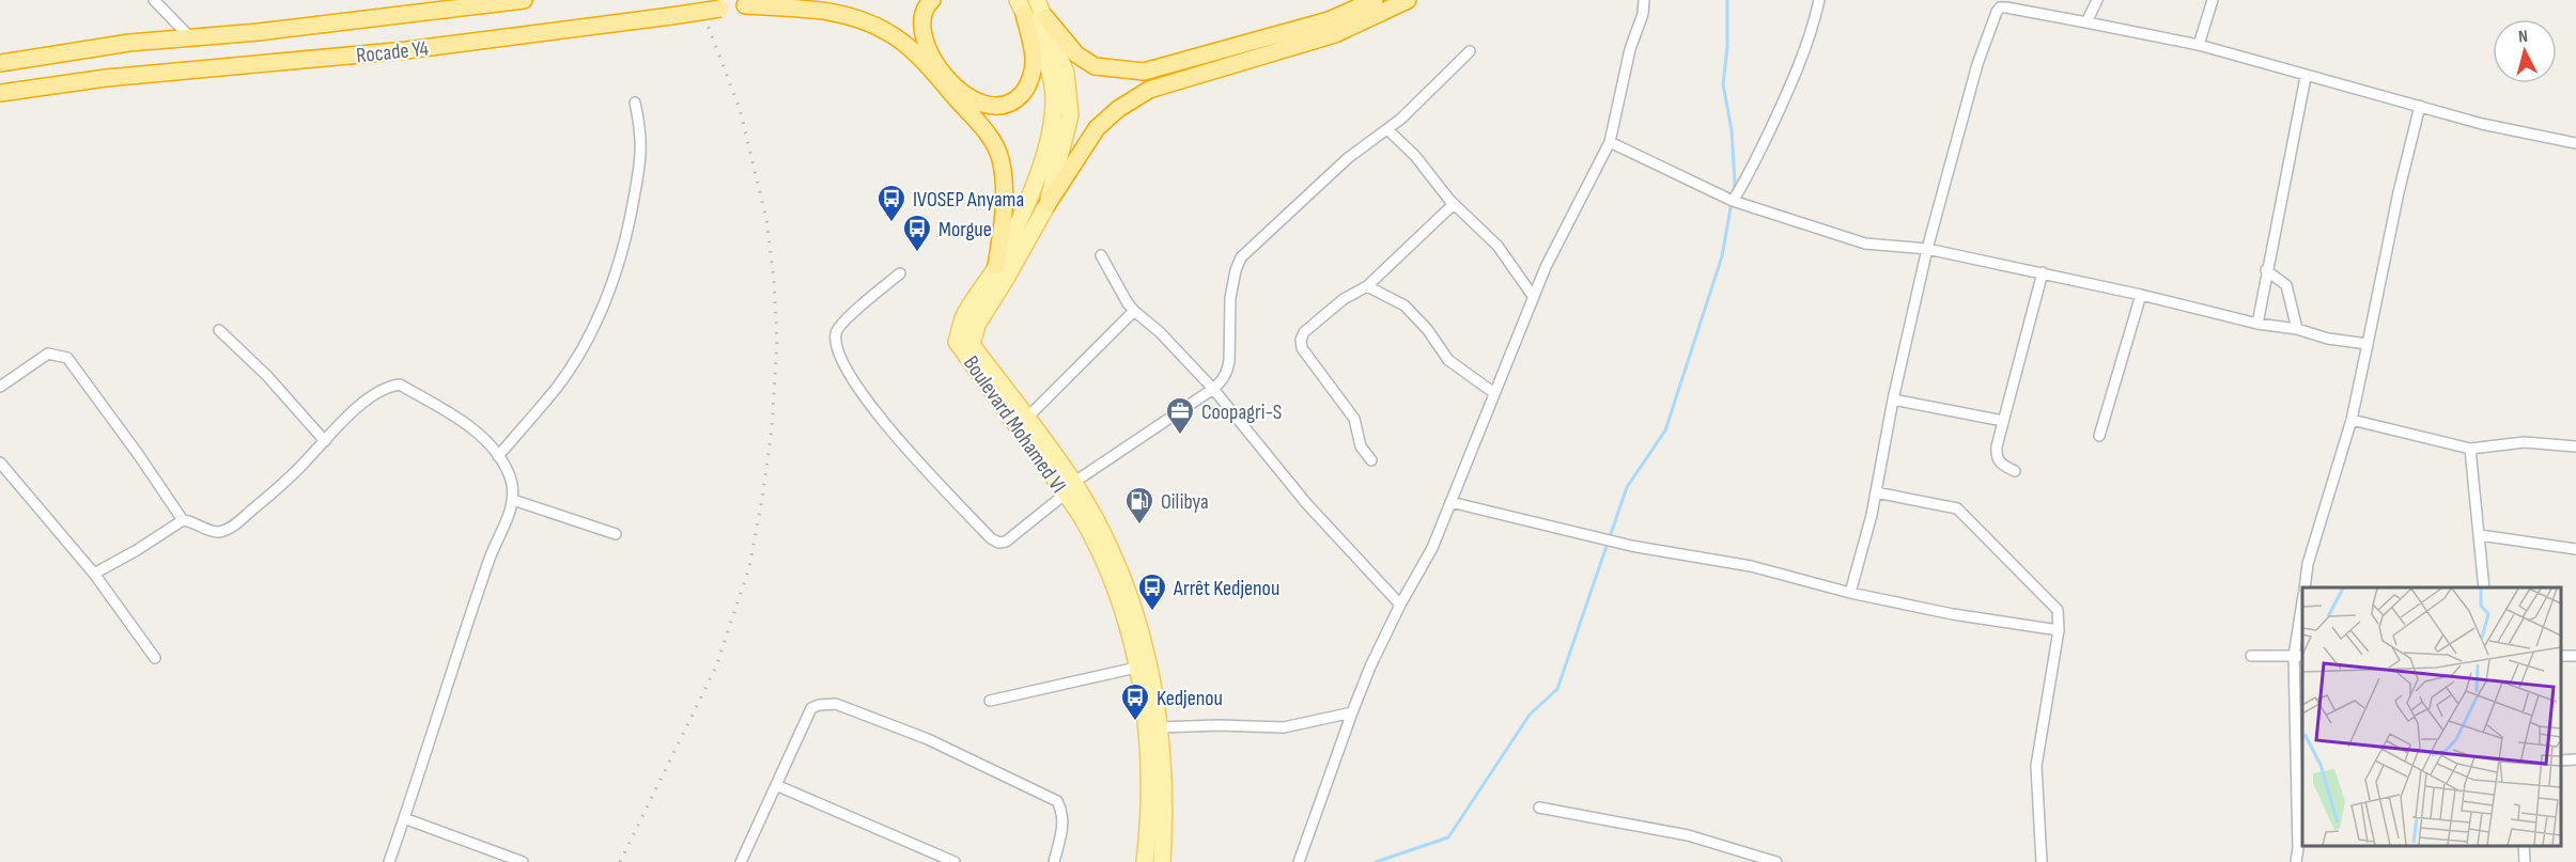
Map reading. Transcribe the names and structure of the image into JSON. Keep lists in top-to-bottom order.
{
  "streets": {
    "highway": ["Rocade Y4"],
    "main road": ["Boulevard Mohamed VI"]
  },
  "places": {
    "bus stop": [
      "IVOSEP Anyama",
      "Morgue",
      "Arrêt Kedjenou",
      "Kedjenou"
    ],
    "office": ["Coopagri-S"],
    "fuel station": ["Oilibya"]
  },
  "north": "top"
}
